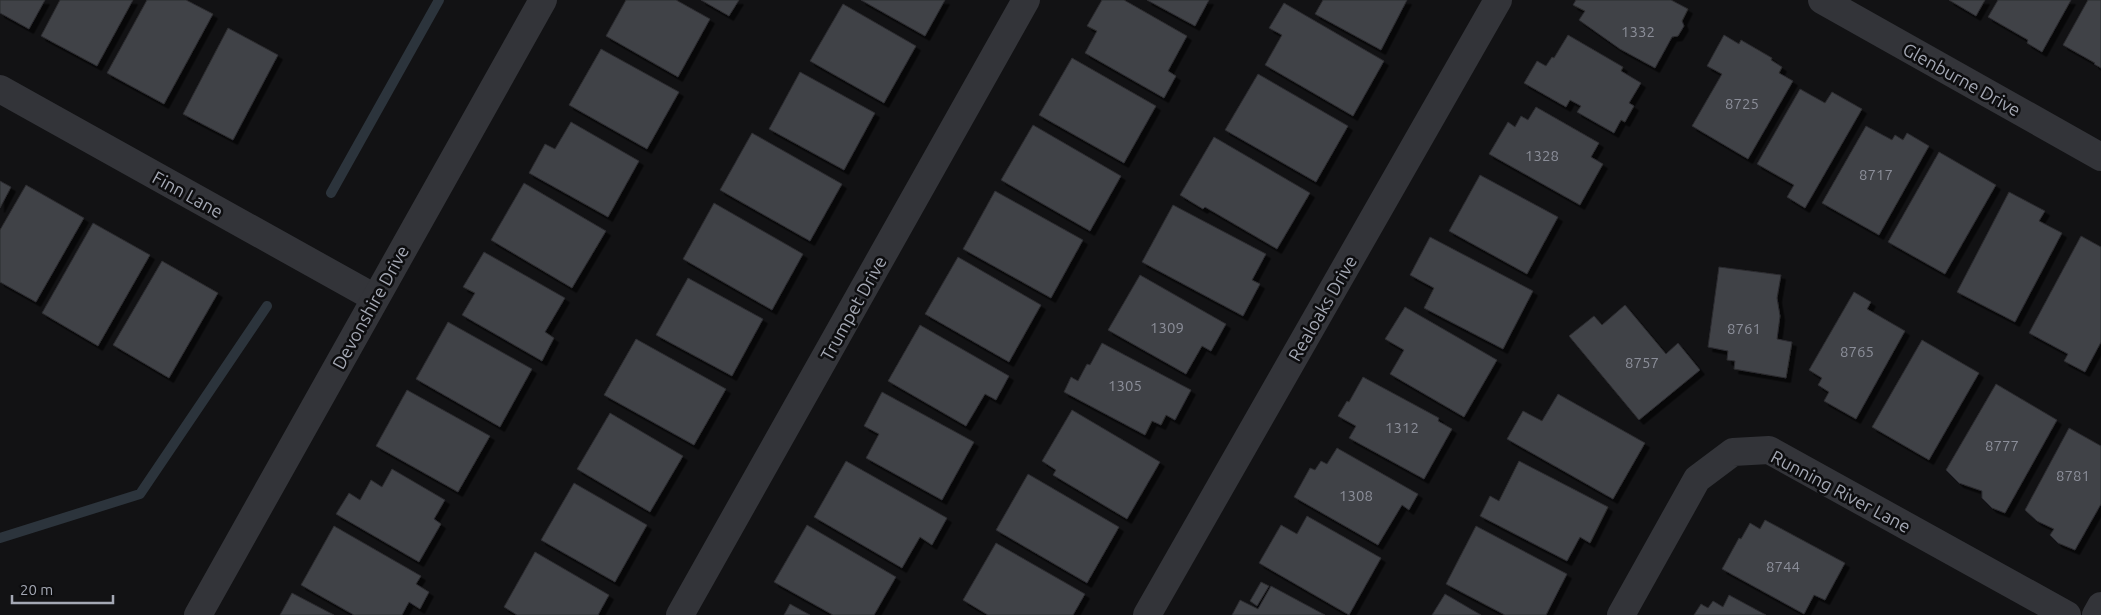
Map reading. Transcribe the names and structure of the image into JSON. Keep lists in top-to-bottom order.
{
  "streets": {
    "street": [
      "Glenburne Drive",
      "Finn Lane",
      "Devonshire Drive",
      "Trumpet Drive",
      "Realoaks Drive",
      "Running River Lane"
    ]
  },
  "crossings": [
    ["Finn Lane", "Devonshire Drive"]
  ],
  "house_numbers": [
    "1332",
    "8725",
    "1328",
    "8717",
    "1309",
    "8761",
    "8765",
    "8757",
    "1305",
    "1312",
    "8777",
    "8781",
    "1308",
    "8744"
  ],
  "scale_bar": "20 m"
}
